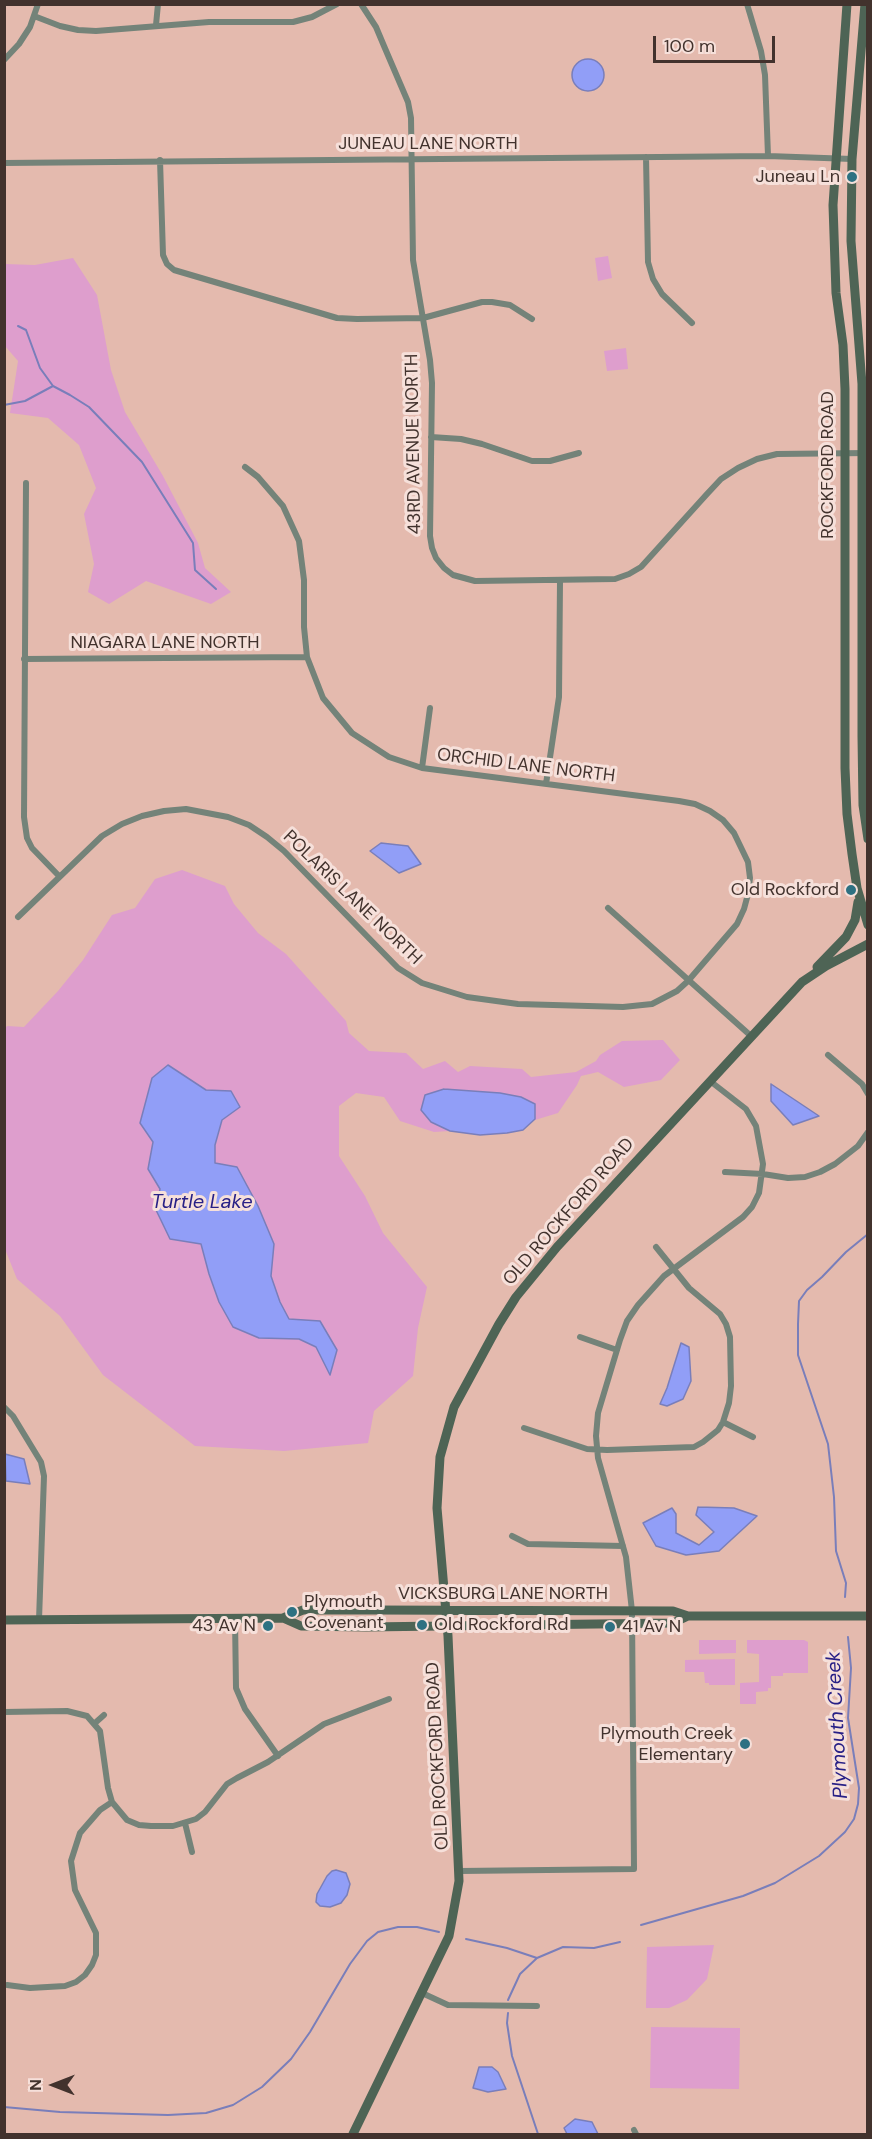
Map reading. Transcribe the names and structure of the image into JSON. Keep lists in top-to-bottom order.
{
  "streets": {
    "main road": ["ROCKFORD ROAD", "OLD ROCKFORD ROAD", "VICKSBURG LANE NORTH"],
    "street": [
      "JUNEAU LANE NORTH",
      "43RD AVENUE NORTH",
      "NIAGARA LANE NORTH",
      "ORCHID LANE NORTH",
      "POLARIS LANE NORTH"
    ]
  },
  "crossings": [
    ["JUNEAU LANE NORTH", "43RD AVENUE NORTH"],
    ["JUNEAU LANE NORTH", "ROCKFORD ROAD"],
    ["NIAGARA LANE NORTH", "ORCHID LANE NORTH"],
    ["ORCHID LANE NORTH", "POLARIS LANE NORTH"],
    ["OLD ROCKFORD ROAD", "VICKSBURG LANE NORTH"]
  ],
  "water": ["Turtle Lake", "Plymouth Creek"],
  "places": [
    "Juneau Ln",
    "Old Rockford",
    "Plymouth Covenant",
    "Old Rockford Rd",
    "43 Av N",
    "41 Av N",
    "Plymouth Creek Elementary"
  ],
  "scale_bar": "100 m",
  "north": "left"
}
